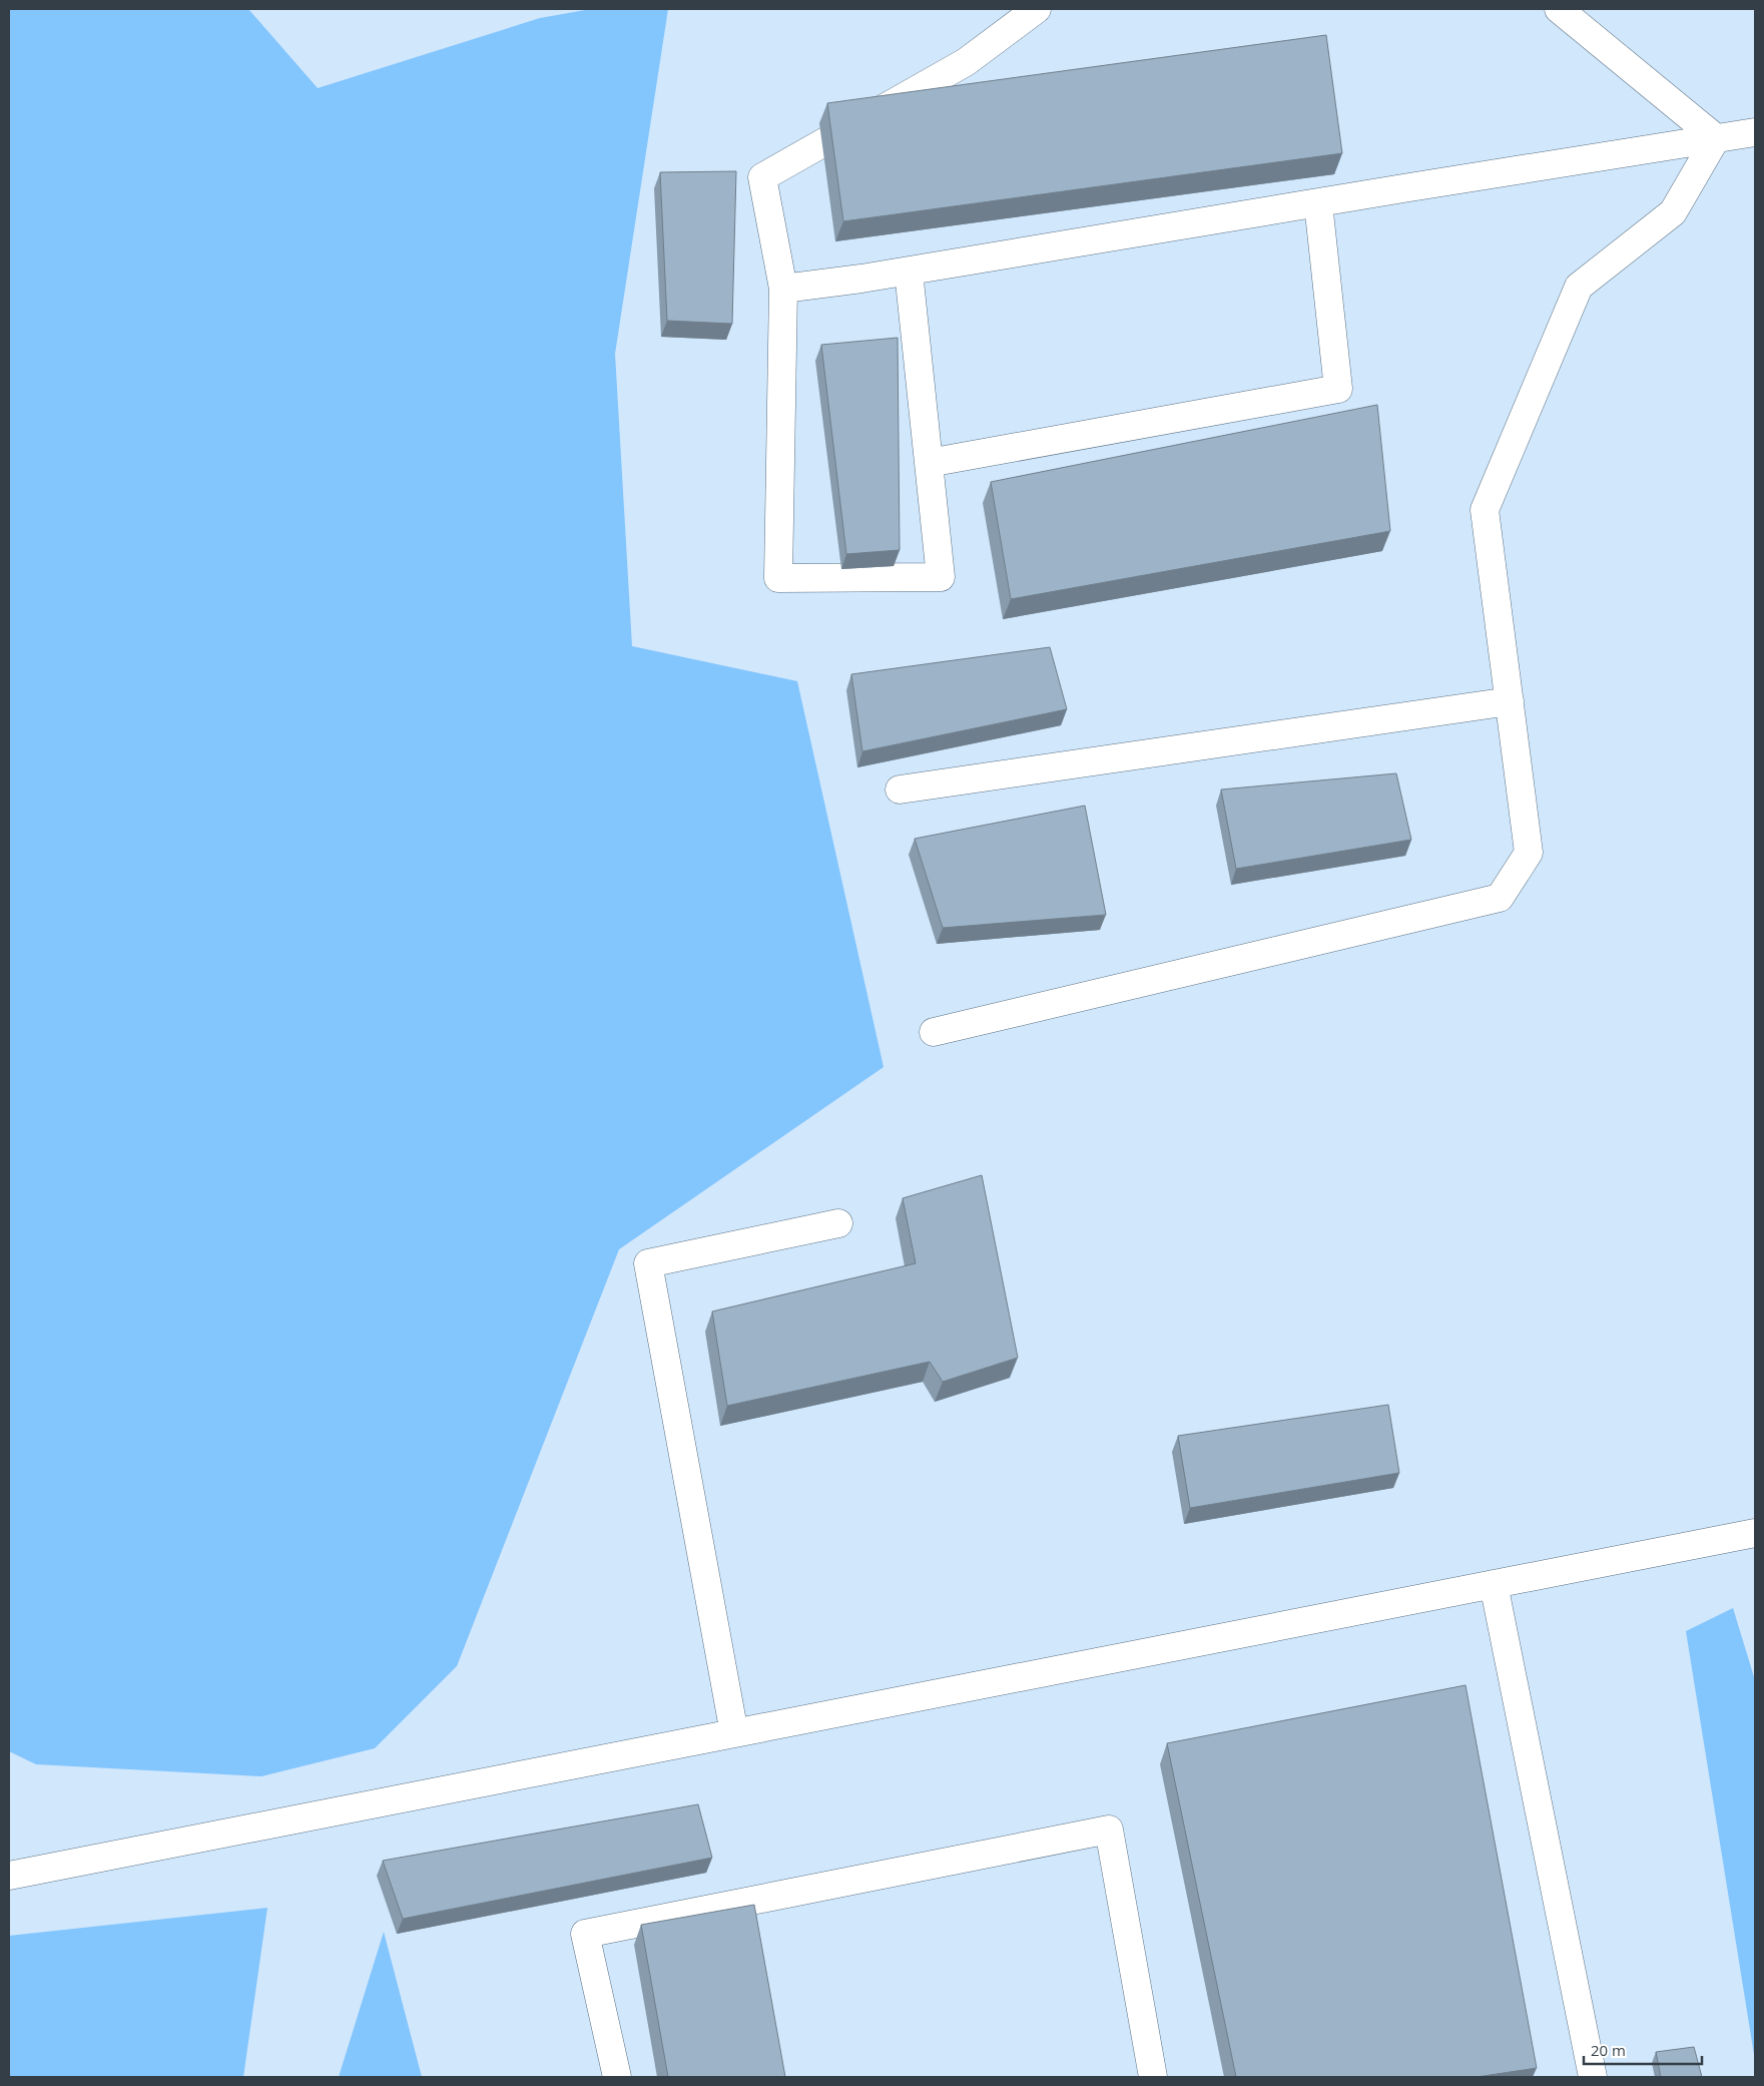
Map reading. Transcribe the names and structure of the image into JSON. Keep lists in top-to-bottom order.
{
  "scale_bar": "20 m"
}
